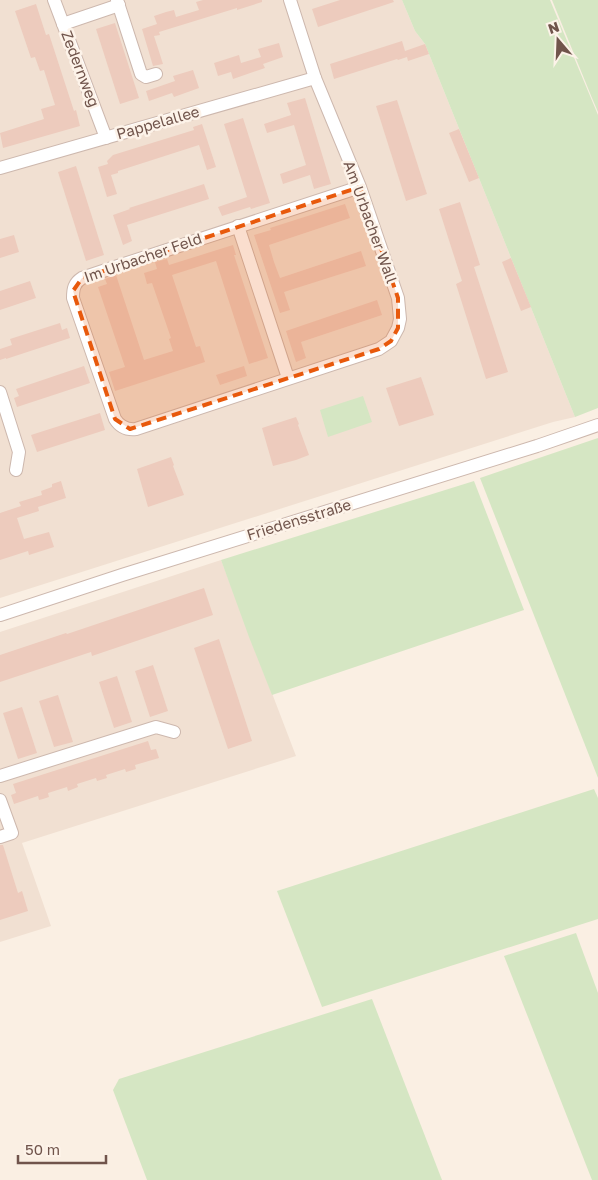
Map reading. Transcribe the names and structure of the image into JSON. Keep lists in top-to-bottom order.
{
  "streets": {
    "street": [
      "Zedernweg",
      "Pappelallee",
      "Am Urbacher Wall",
      "Im Urbacher Feld",
      "Friedensstraße"
    ]
  },
  "crossings": [
    ["Zedernweg", "Pappelallee"],
    ["Pappelallee", "Am Urbacher Wall"],
    ["Am Urbacher Wall", "Im Urbacher Feld"]
  ],
  "scale_bar": "50 m",
  "north": "top"
}
